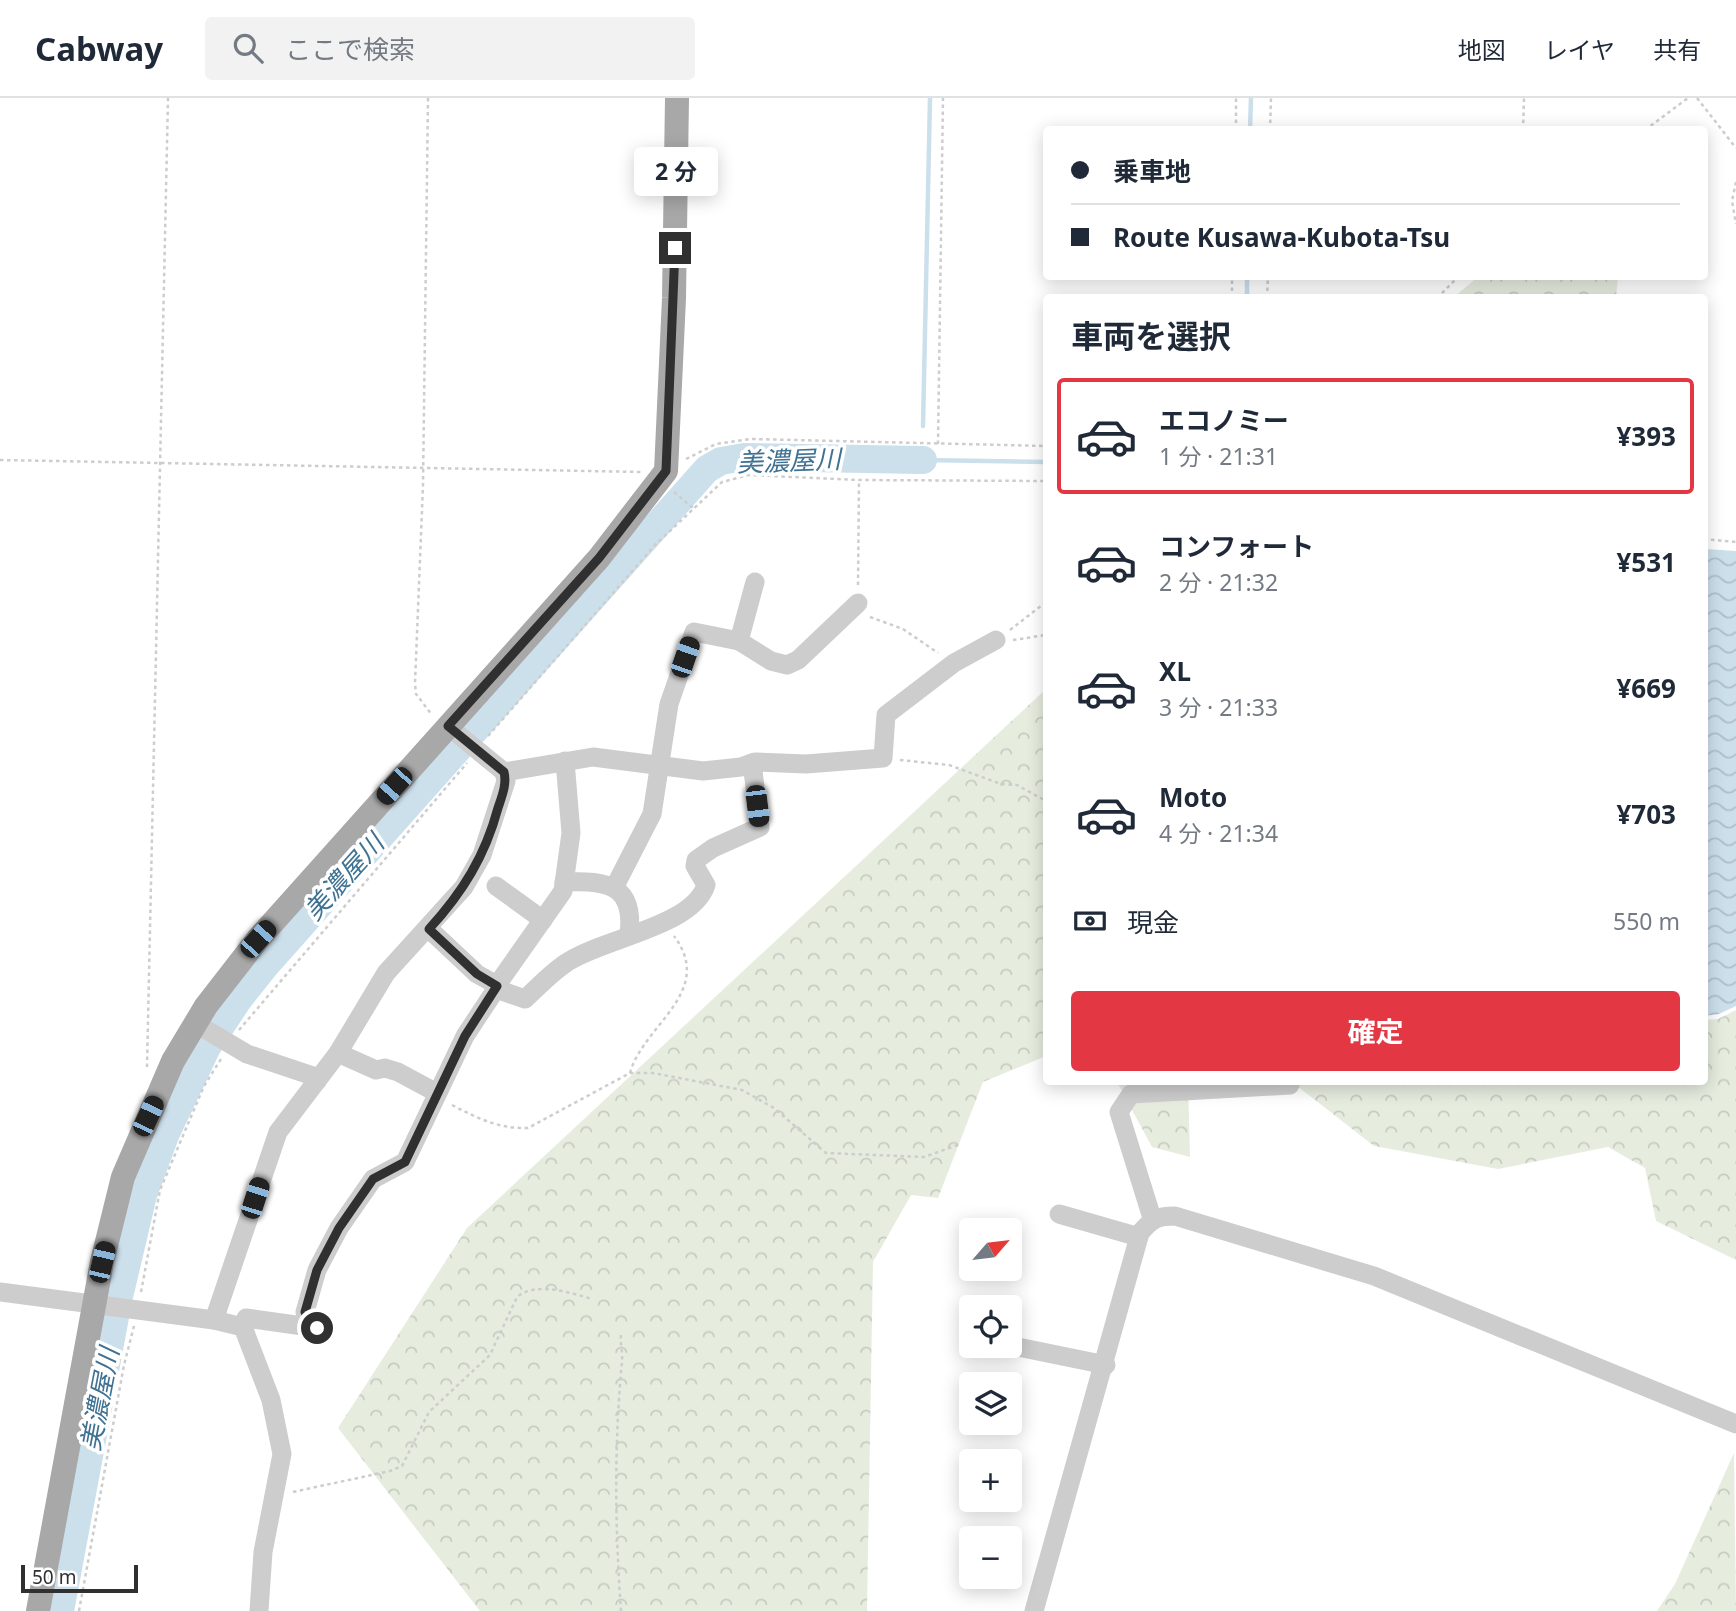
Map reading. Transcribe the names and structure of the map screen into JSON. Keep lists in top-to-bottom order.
{
  "water": ["美濃屋川"],
  "scale_bar": "50 m",
  "north": "top right",
  "page": {
    "header": "Cabway",
    "search": "ここで検索",
    "nav": ["地図", "レイヤ", "共有"],
    "banner": ["乗車地", "Route Kusawa-Kubota-Tsu"],
    "bubble": "2 分",
    "heading": "車両を選択",
    "list": [
      {
        "name": "エコノミー",
        "note": "1 分 · 21:31",
        "value": "¥393"
      },
      {
        "name": "コンフォート",
        "note": "2 分 · 21:32",
        "value": "¥531"
      },
      {
        "name": "XL",
        "note": "3 分 · 21:33",
        "value": "¥669"
      },
      {
        "name": "Moto",
        "note": "4 分 · 21:34",
        "value": "¥703"
      }
    ],
    "pay": ["現金", "550 m"],
    "buttons": "確定",
    "map_buttons": ["+", "−"],
    "scale": "50 m"
  }
}
